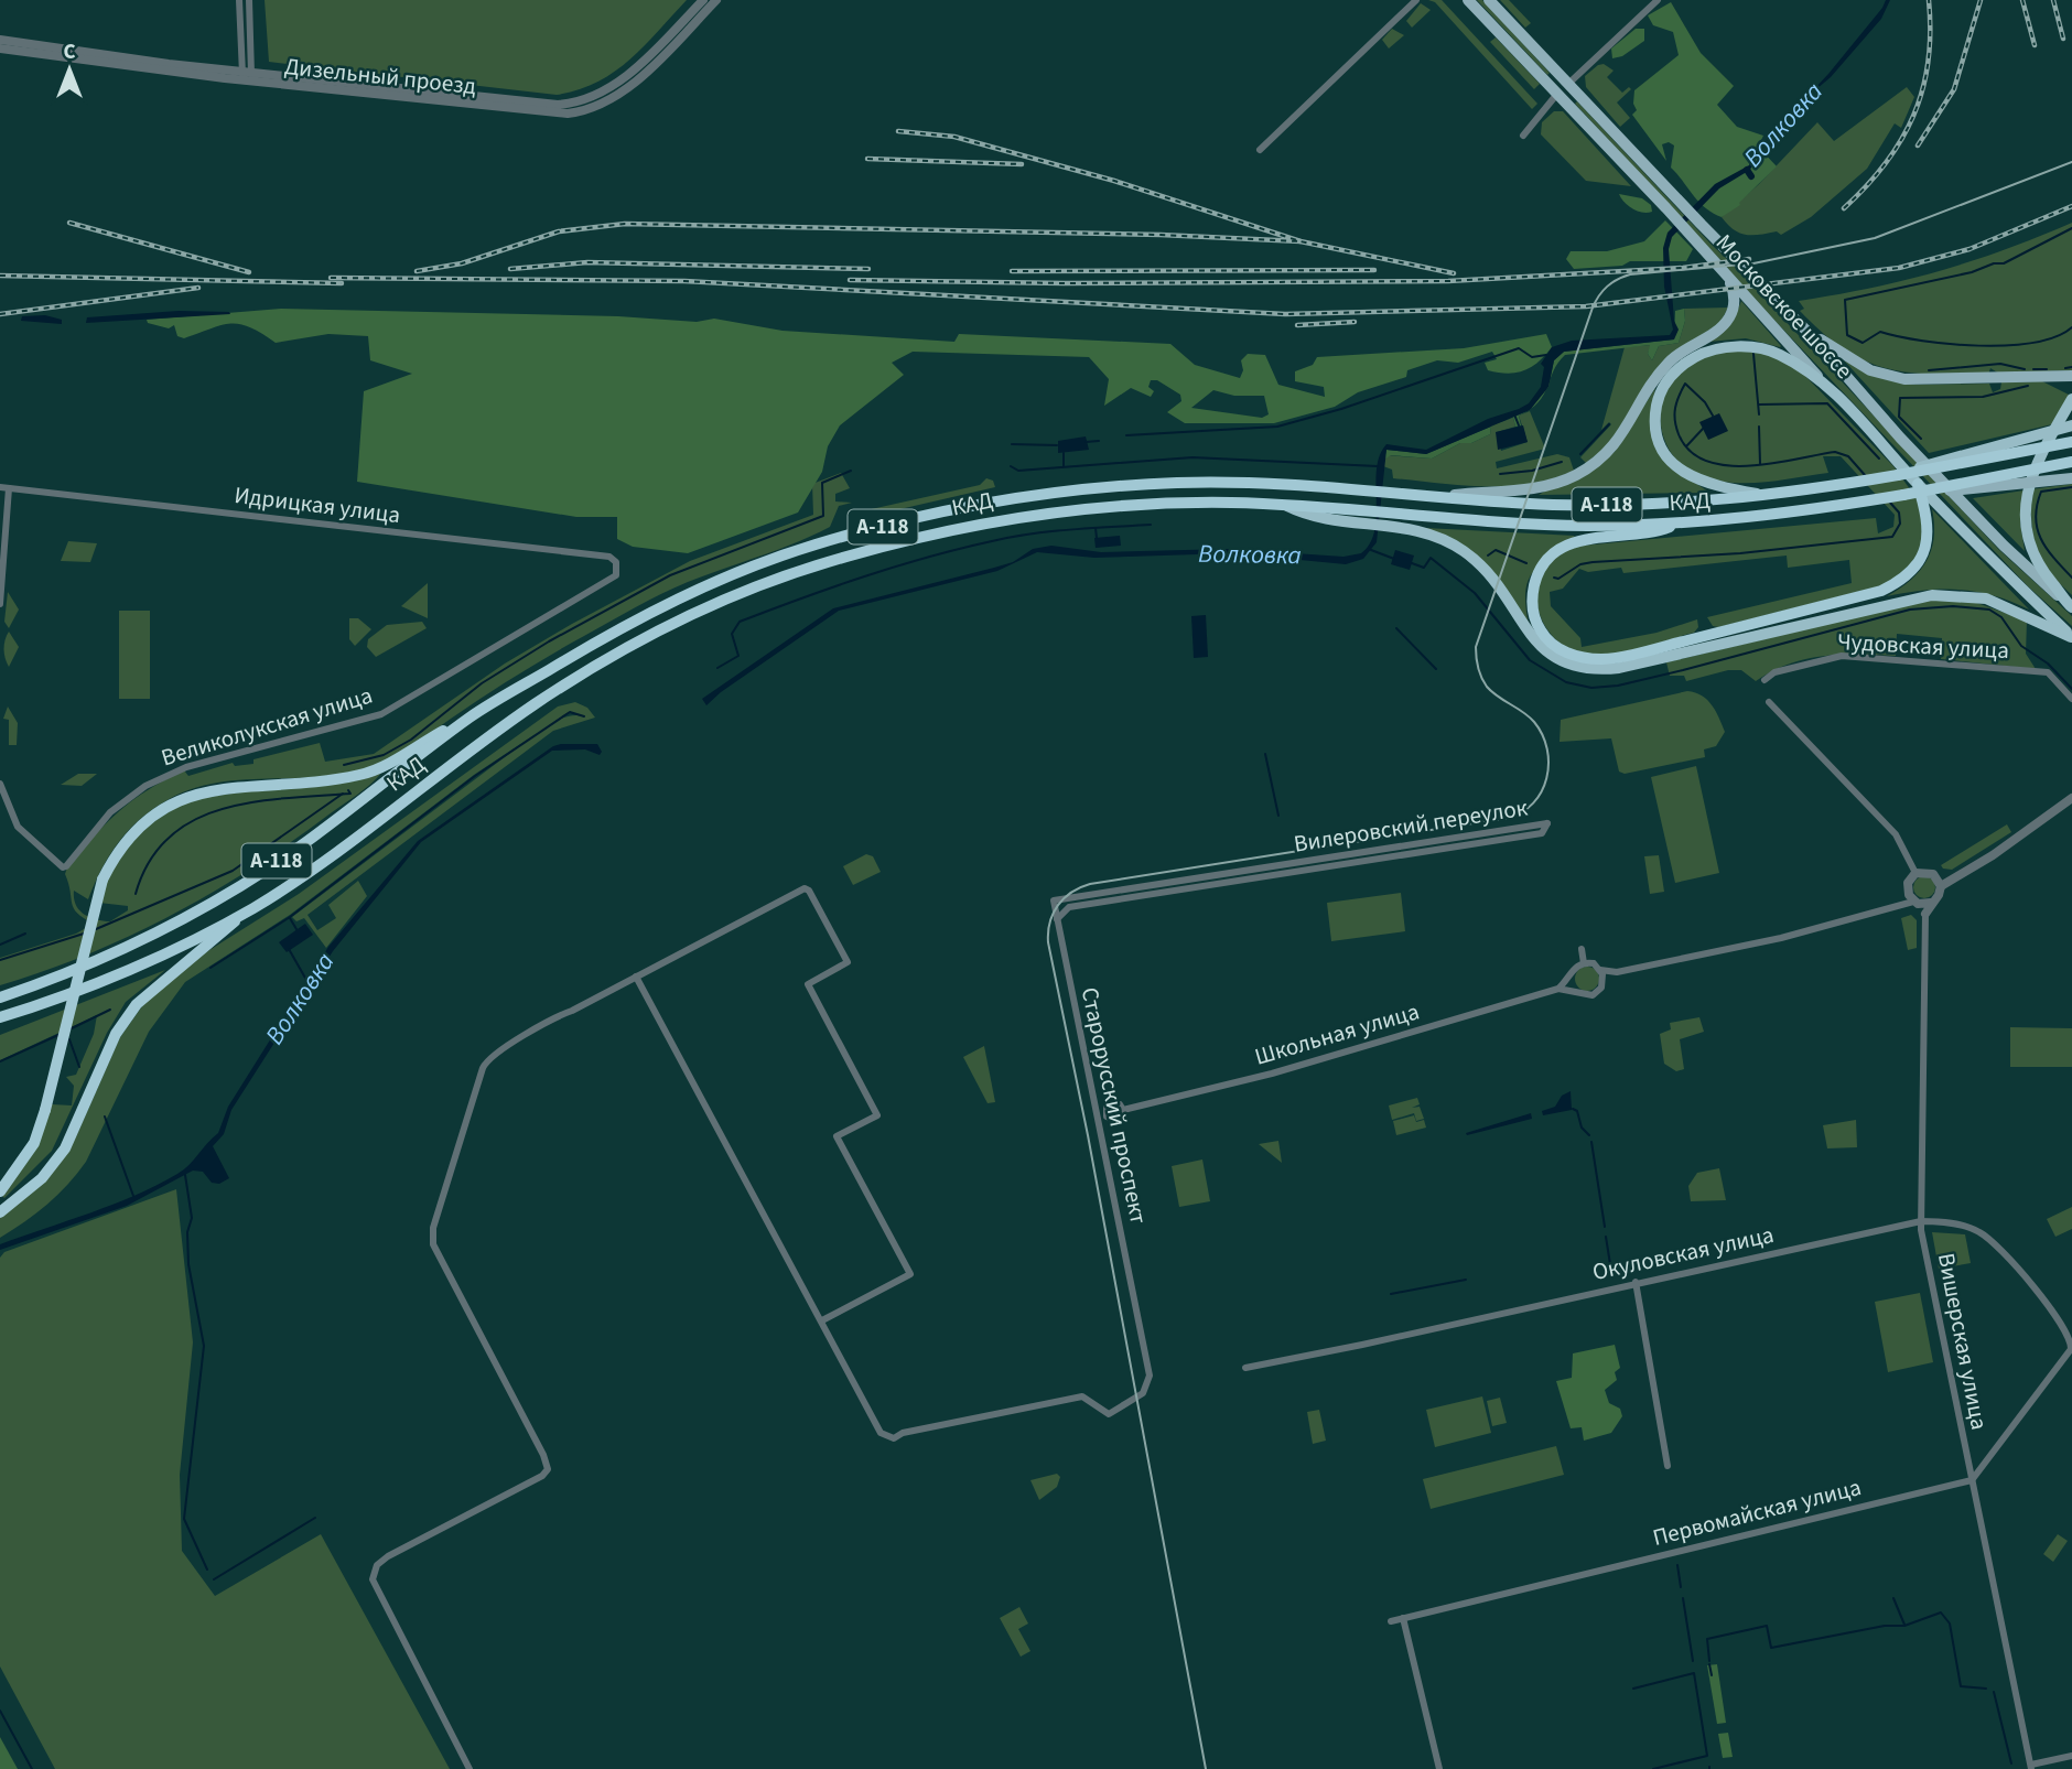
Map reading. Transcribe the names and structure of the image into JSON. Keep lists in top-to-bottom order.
{
  "streets": {
    "highway": ["Московское шоссе", "КАД", "А-118"],
    "street": [
      "Дизельный проезд",
      "Идрицкая улица",
      "Чудовская улица",
      "Великолукская улица",
      "Вилеровский переулок",
      "Школьная улица",
      "Старорусский проспект",
      "Окуловская улица",
      "Вишерская улица",
      "Первомайская улица"
    ]
  },
  "crossings": [
    ["Идрицкая улица", "Великолукская улица"],
    ["Вилеровский переулок", "Старорусский проспект"],
    ["Школьная улица", "Старорусский проспект"],
    ["Окуловская улица", "Вишерская улица"],
    ["Вишерская улица", "Первомайская улица"]
  ],
  "water": ["Волковка"],
  "north": "top"
}
